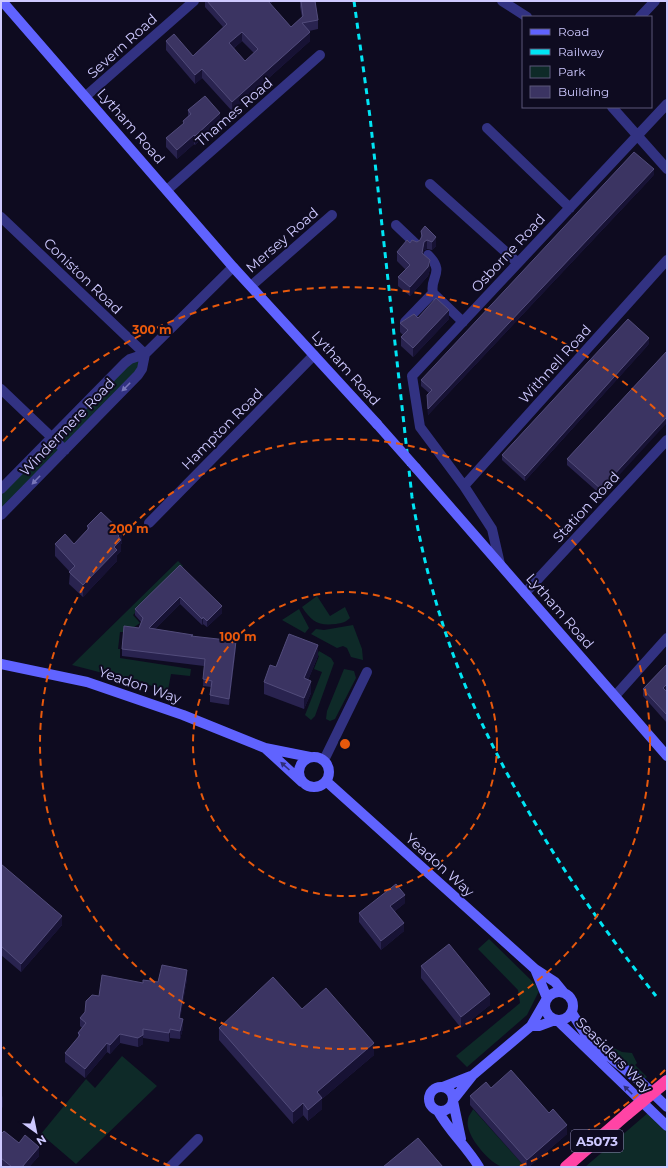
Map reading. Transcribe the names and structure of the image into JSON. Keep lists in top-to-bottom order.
{
  "streets": {
    "highway": ["A5073"],
    "street": [
      "Severn Road",
      "Thames Road",
      "Lytham Road",
      "Mersey Road",
      "Osborne Road",
      "Coniston Road",
      "Withnell Road",
      "Windermere Road",
      "Hampton Road",
      "Station Road",
      "Yeadon Way",
      "Seasiders Way"
    ]
  },
  "crossings": [
    ["Severn Road", "Lytham Road"],
    ["Thames Road", "Lytham Road"],
    ["Lytham Road", "Mersey Road"],
    ["Lytham Road", "Windermere Road"],
    ["Lytham Road", "Hampton Road"],
    ["Lytham Road", "Station Road"],
    ["Osborne Road", "Withnell Road"],
    ["Coniston Road", "Windermere Road"],
    ["Yeadon Way", "Seasiders Way"]
  ],
  "legend": [
    "Road",
    "Railway",
    "Park",
    "Building"
  ],
  "north": "bottom right",
  "rings": ["300 m", "200 m", "100 m"]
}
